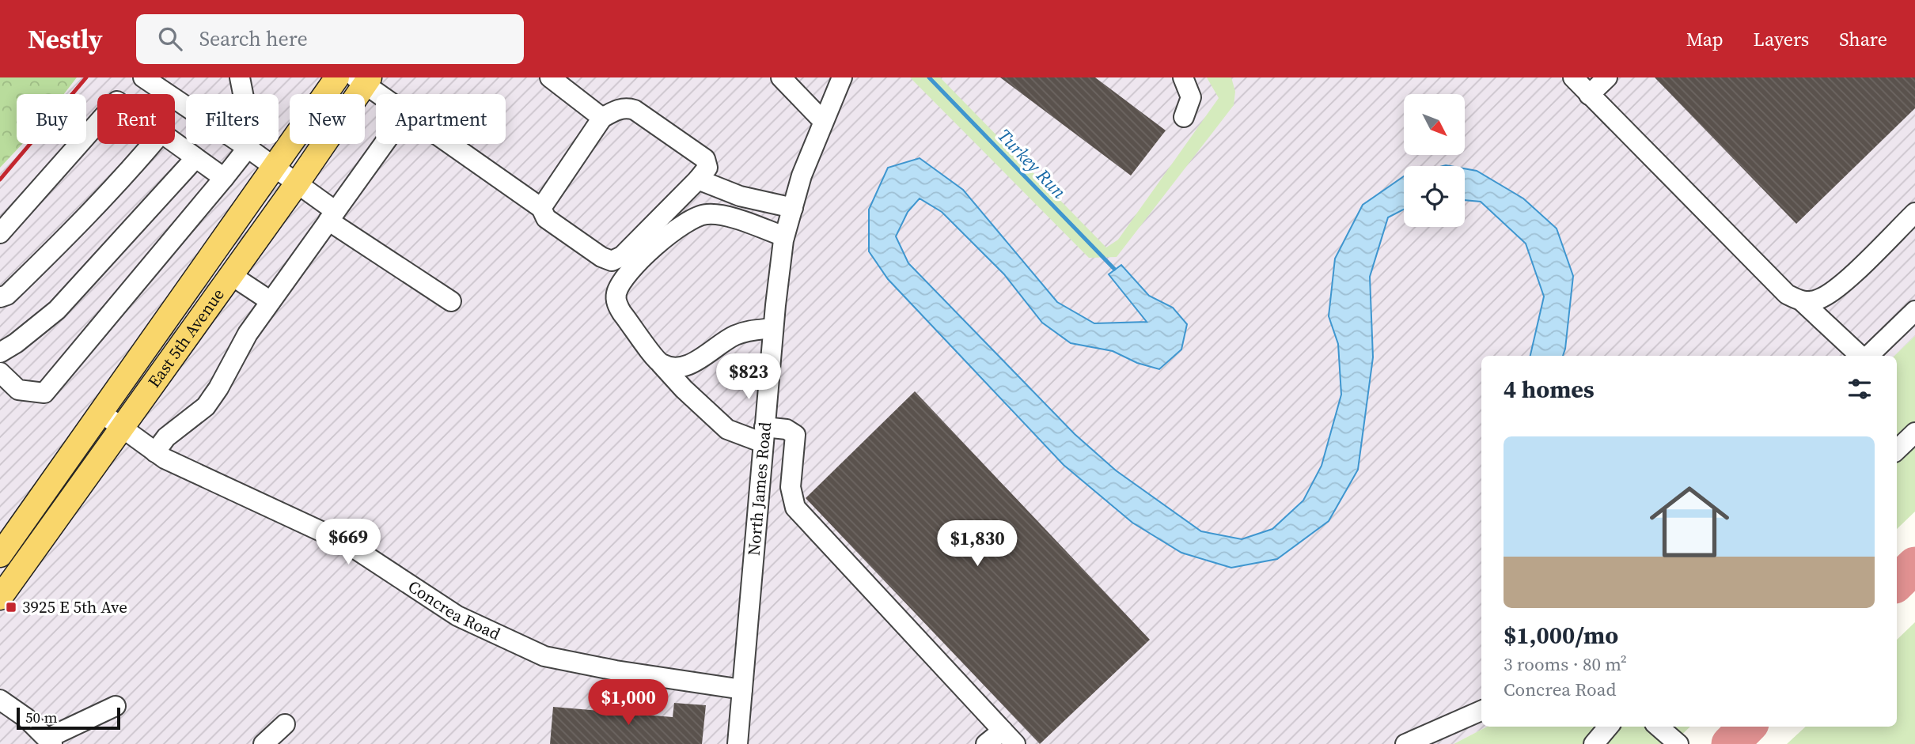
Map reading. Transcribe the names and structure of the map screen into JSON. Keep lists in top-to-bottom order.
{
  "streets": {
    "main road": ["East 5th Avenue"],
    "street": ["North James Road", "Concrea Road"]
  },
  "crossings": [
    ["East 5th Avenue", "Concrea Road"],
    ["North James Road", "Concrea Road"]
  ],
  "water": ["Turkey Run"],
  "places": {
    "transit": ["3925 E 5th Ave"]
  },
  "scale_bar": "50 m",
  "north": "bottom right",
  "page": {
    "header": "Nestly",
    "search": "Search here",
    "nav": ["Map", "Layers", "Share"],
    "chip": [
      "Buy",
      "Rent",
      "Filters",
      "New",
      "Apartment"
    ],
    "price": [
      "$823",
      "$669",
      "$1,830",
      "$1,000"
    ],
    "heading": "4 homes",
    "list": [
      {
        "name": "$1,000/mo",
        "note": "3 rooms · 80 m² · Concrea Road"
      }
    ],
    "scale": "50 m"
  }
}
